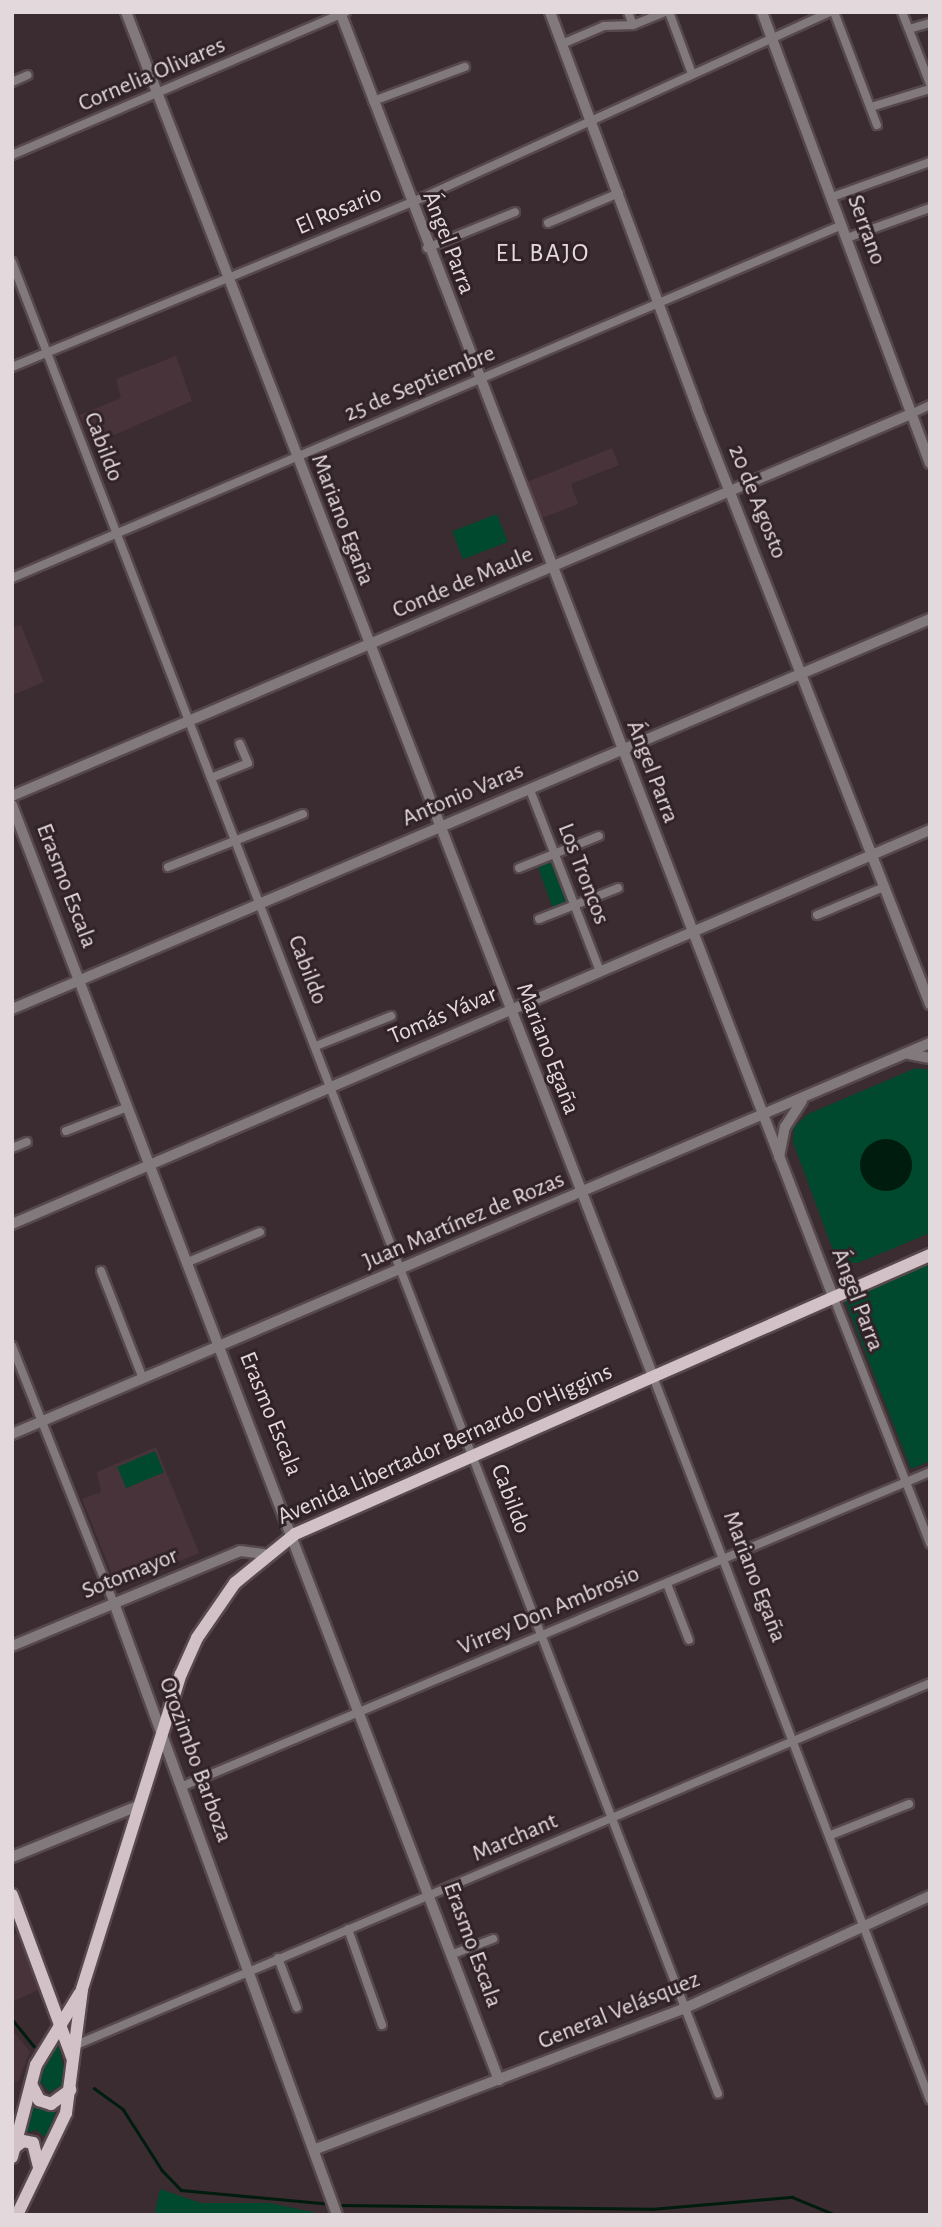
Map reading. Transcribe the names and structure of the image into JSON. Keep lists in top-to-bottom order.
{
  "streets": {
    "main road": ["Avenida Libertador Bernardo O'Higgins"],
    "street": [
      "Cornelia Olivares",
      "El Rosario",
      "Serrano",
      "Ángel Parra",
      "25 de Septiembre",
      "Cabildo",
      "20 de Agosto",
      "Mariano Egaña",
      "Conde de Maule",
      "Antonio Varas",
      "Los Troncos",
      "Erasmo Escala",
      "Tomás Yávar",
      "Juan Martínez de Rozas",
      "Sotomayor",
      "Virrey Don Ambrosio",
      "Orozimbo Barboza",
      "Marchant",
      "General Velásquez"
    ]
  },
  "crossings": [
    ["Cornelia Olivares", "Ángel Parra"],
    ["Cornelia Olivares", "Mariano Egaña"],
    ["El Rosario", "Serrano"],
    ["El Rosario", "Ángel Parra"],
    ["El Rosario", "Cabildo"],
    ["El Rosario", "20 de Agosto"],
    ["El Rosario", "Mariano Egaña"],
    ["Serrano", "25 de Septiembre"],
    ["Serrano", "Conde de Maule"],
    ["Ángel Parra", "25 de Septiembre"],
    ["Ángel Parra", "Conde de Maule"],
    ["Ángel Parra", "Antonio Varas"],
    ["Ángel Parra", "Tomás Yávar"],
    ["Ángel Parra", "Juan Martínez de Rozas"],
    ["Ángel Parra", "Avenida Libertador Bernardo O'Higgins"],
    ["Ángel Parra", "Virrey Don Ambrosio"],
    ["25 de Septiembre", "Cabildo"],
    ["25 de Septiembre", "20 de Agosto"],
    ["25 de Septiembre", "Mariano Egaña"],
    ["Cabildo", "Conde de Maule"],
    ["Cabildo", "Antonio Varas"],
    ["Cabildo", "Tomás Yávar"],
    ["Cabildo", "Juan Martínez de Rozas"],
    ["Cabildo", "Avenida Libertador Bernardo O'Higgins"],
    ["Cabildo", "Virrey Don Ambrosio"],
    ["Cabildo", "Marchant"],
    ["Cabildo", "General Velásquez"],
    ["20 de Agosto", "Conde de Maule"],
    ["20 de Agosto", "Antonio Varas"],
    ["20 de Agosto", "Tomás Yávar"],
    ["Mariano Egaña", "Conde de Maule"],
    ["Mariano Egaña", "Antonio Varas"],
    ["Mariano Egaña", "Tomás Yávar"],
    ["Mariano Egaña", "Juan Martínez de Rozas"],
    ["Mariano Egaña", "Avenida Libertador Bernardo O'Higgins"],
    ["Mariano Egaña", "Virrey Don Ambrosio"],
    ["Mariano Egaña", "Marchant"],
    ["Mariano Egaña", "General Velásquez"],
    ["Antonio Varas", "Los Troncos"],
    ["Antonio Varas", "Erasmo Escala"],
    ["Los Troncos", "Tomás Yávar"],
    ["Erasmo Escala", "Tomás Yávar"],
    ["Erasmo Escala", "Juan Martínez de Rozas"],
    ["Erasmo Escala", "Avenida Libertador Bernardo O'Higgins"],
    ["Erasmo Escala", "Virrey Don Ambrosio"],
    ["Erasmo Escala", "Marchant"],
    ["Erasmo Escala", "General Velásquez"],
    ["Juan Martínez de Rozas", "Orozimbo Barboza"],
    ["Avenida Libertador Bernardo O'Higgins", "Sotomayor"],
    ["Avenida Libertador Bernardo O'Higgins", "Orozimbo Barboza"],
    ["Avenida Libertador Bernardo O'Higgins", "Marchant"],
    ["Sotomayor", "Orozimbo Barboza"],
    ["Virrey Don Ambrosio", "Orozimbo Barboza"],
    ["Orozimbo Barboza", "Marchant"],
    ["Orozimbo Barboza", "General Velásquez"]
  ],
  "districts": ["EL BAJO"]
}
